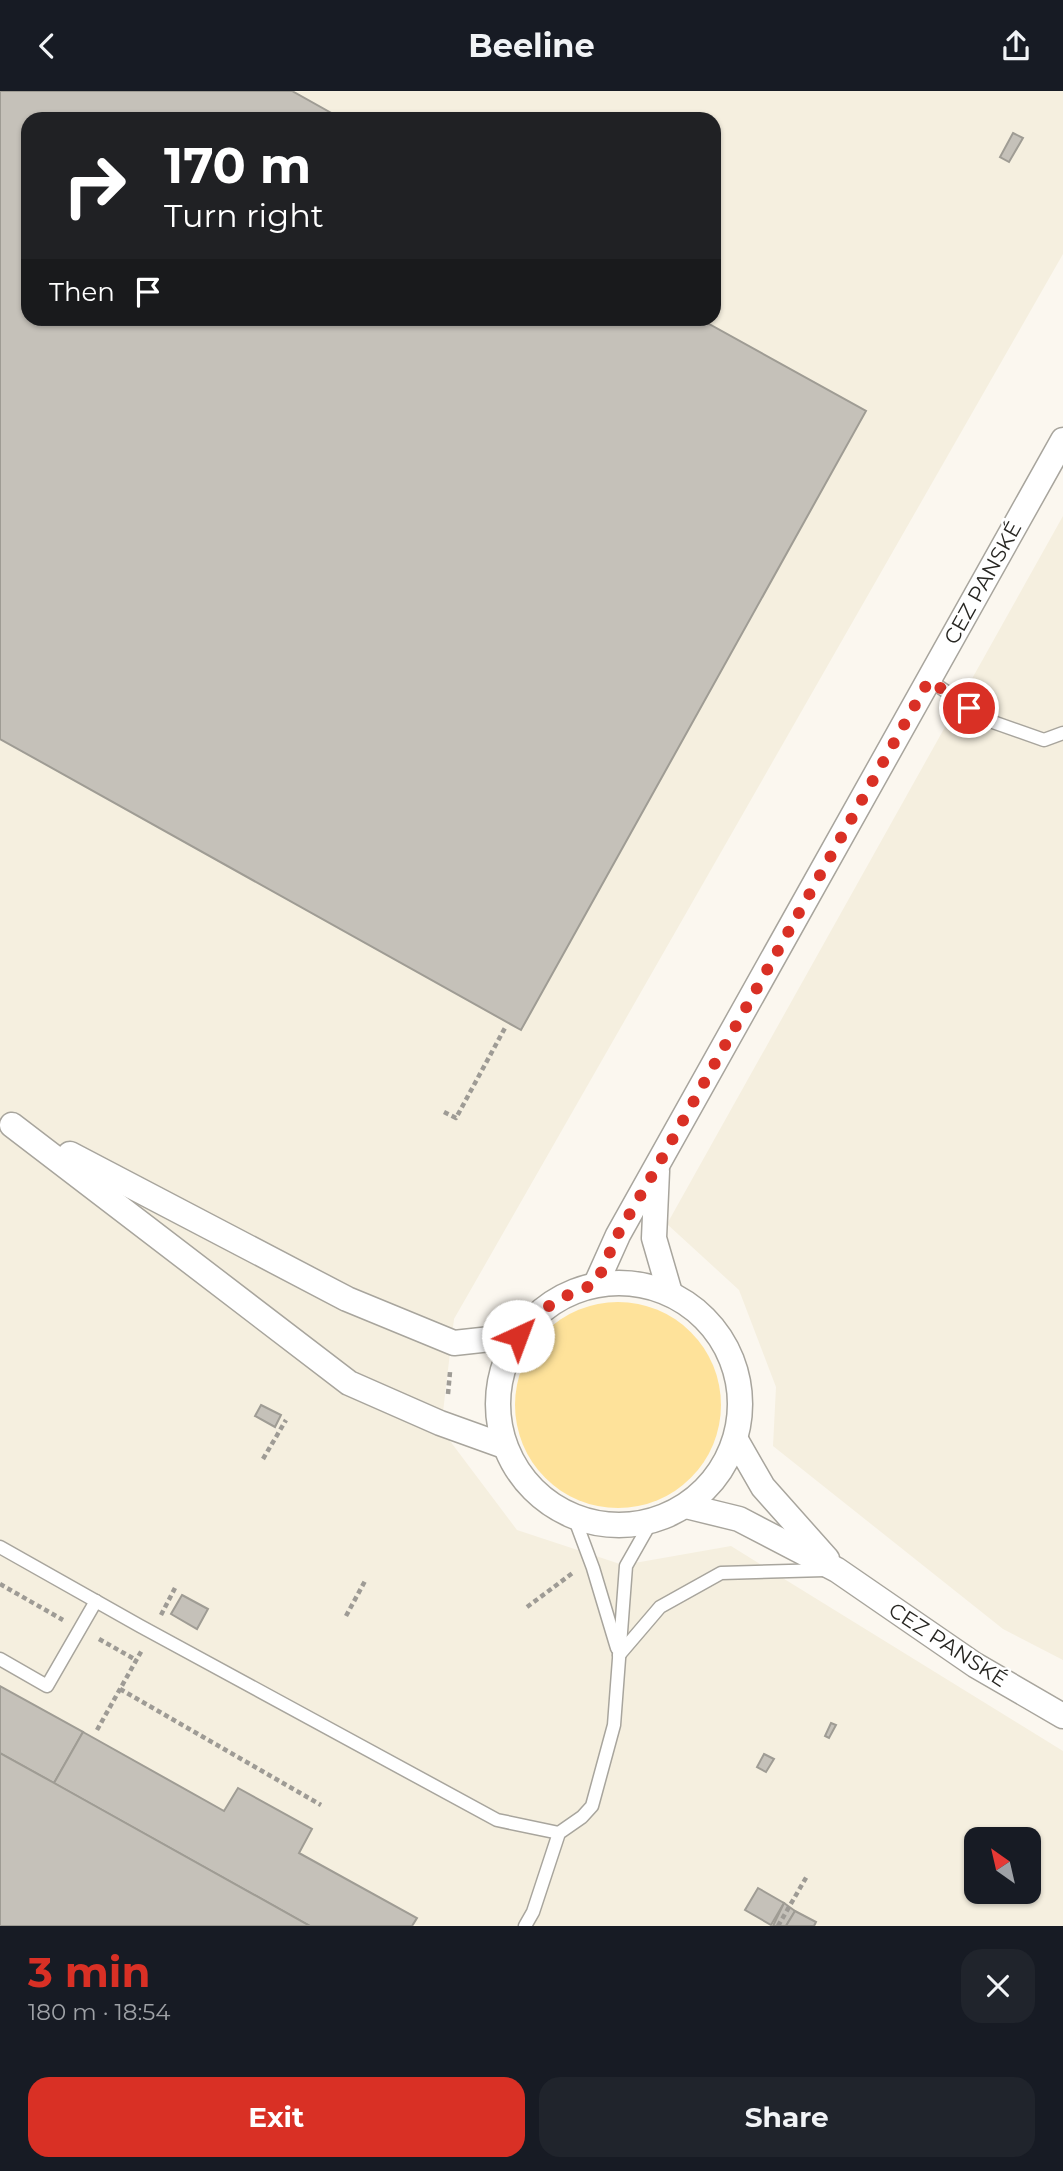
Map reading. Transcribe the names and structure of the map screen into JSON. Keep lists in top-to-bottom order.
{
  "streets": {
    "street": ["CEZ PANSKÉ"]
  },
  "north": "top left",
  "page": {
    "header": "Beeline",
    "turn": ["170 m", "Turn right"],
    "then": "Then",
    "heading": ["3 min", "180 m · 18:54"],
    "buttons": ["Exit", "Share"]
  }
}
